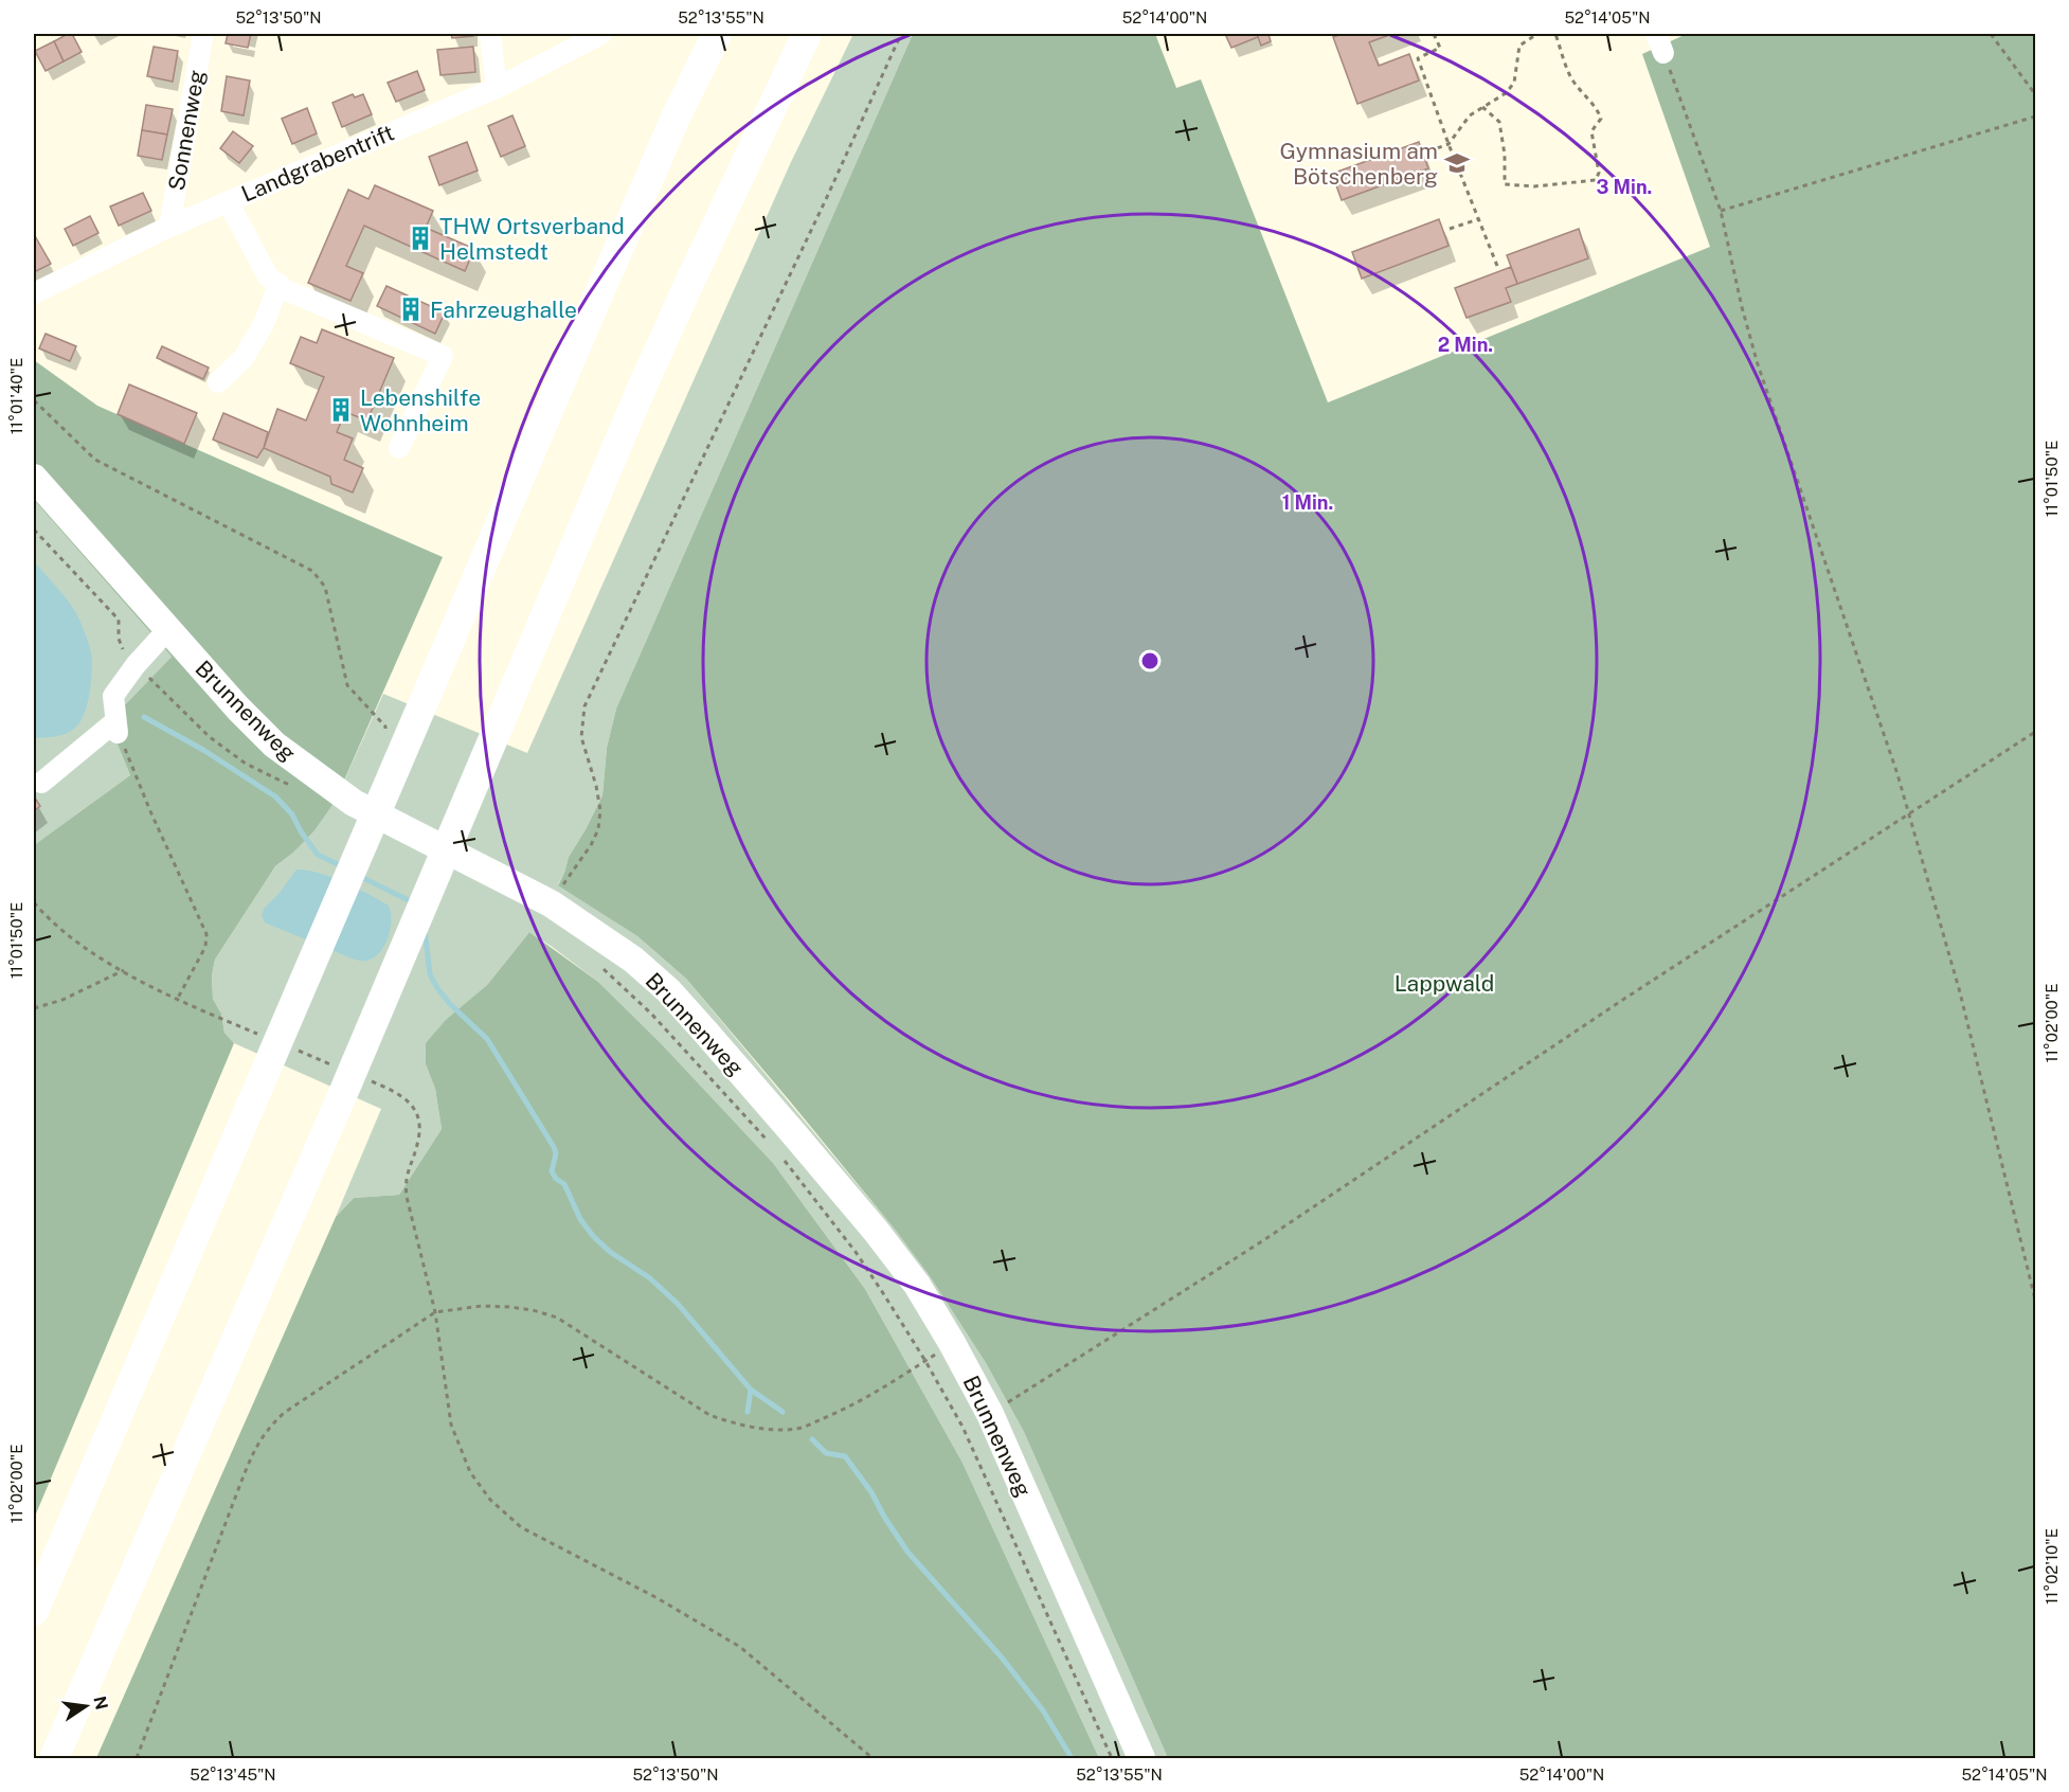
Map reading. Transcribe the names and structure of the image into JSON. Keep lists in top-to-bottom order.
{
  "streets": {
    "main road": ["Brunnenweg"],
    "street": ["Sonnenweg", "Landgrabentrift"]
  },
  "crossings": [
    ["Sonnenweg", "Landgrabentrift"]
  ],
  "parks": ["Lappwald"],
  "places": {
    "school or university": ["Gymnasium am Bötschenberg"],
    "building": ["THW Ortsverband Helmstedt", "Fahrzeughalle", "Lebenshilfe Wohnheim"]
  },
  "north": "right",
  "coordinates": [
    "52°13'50\"N",
    "52°13'55\"N",
    "52°14'00\"N",
    "52°14'05\"N",
    "11°01'40\"E",
    "11°01'50\"E",
    "11°02'00\"E",
    "11°02'10\"E",
    "52°13'45\"N"
  ],
  "rings": ["3 Min.", "2 Min.", "1 Min."]
}
